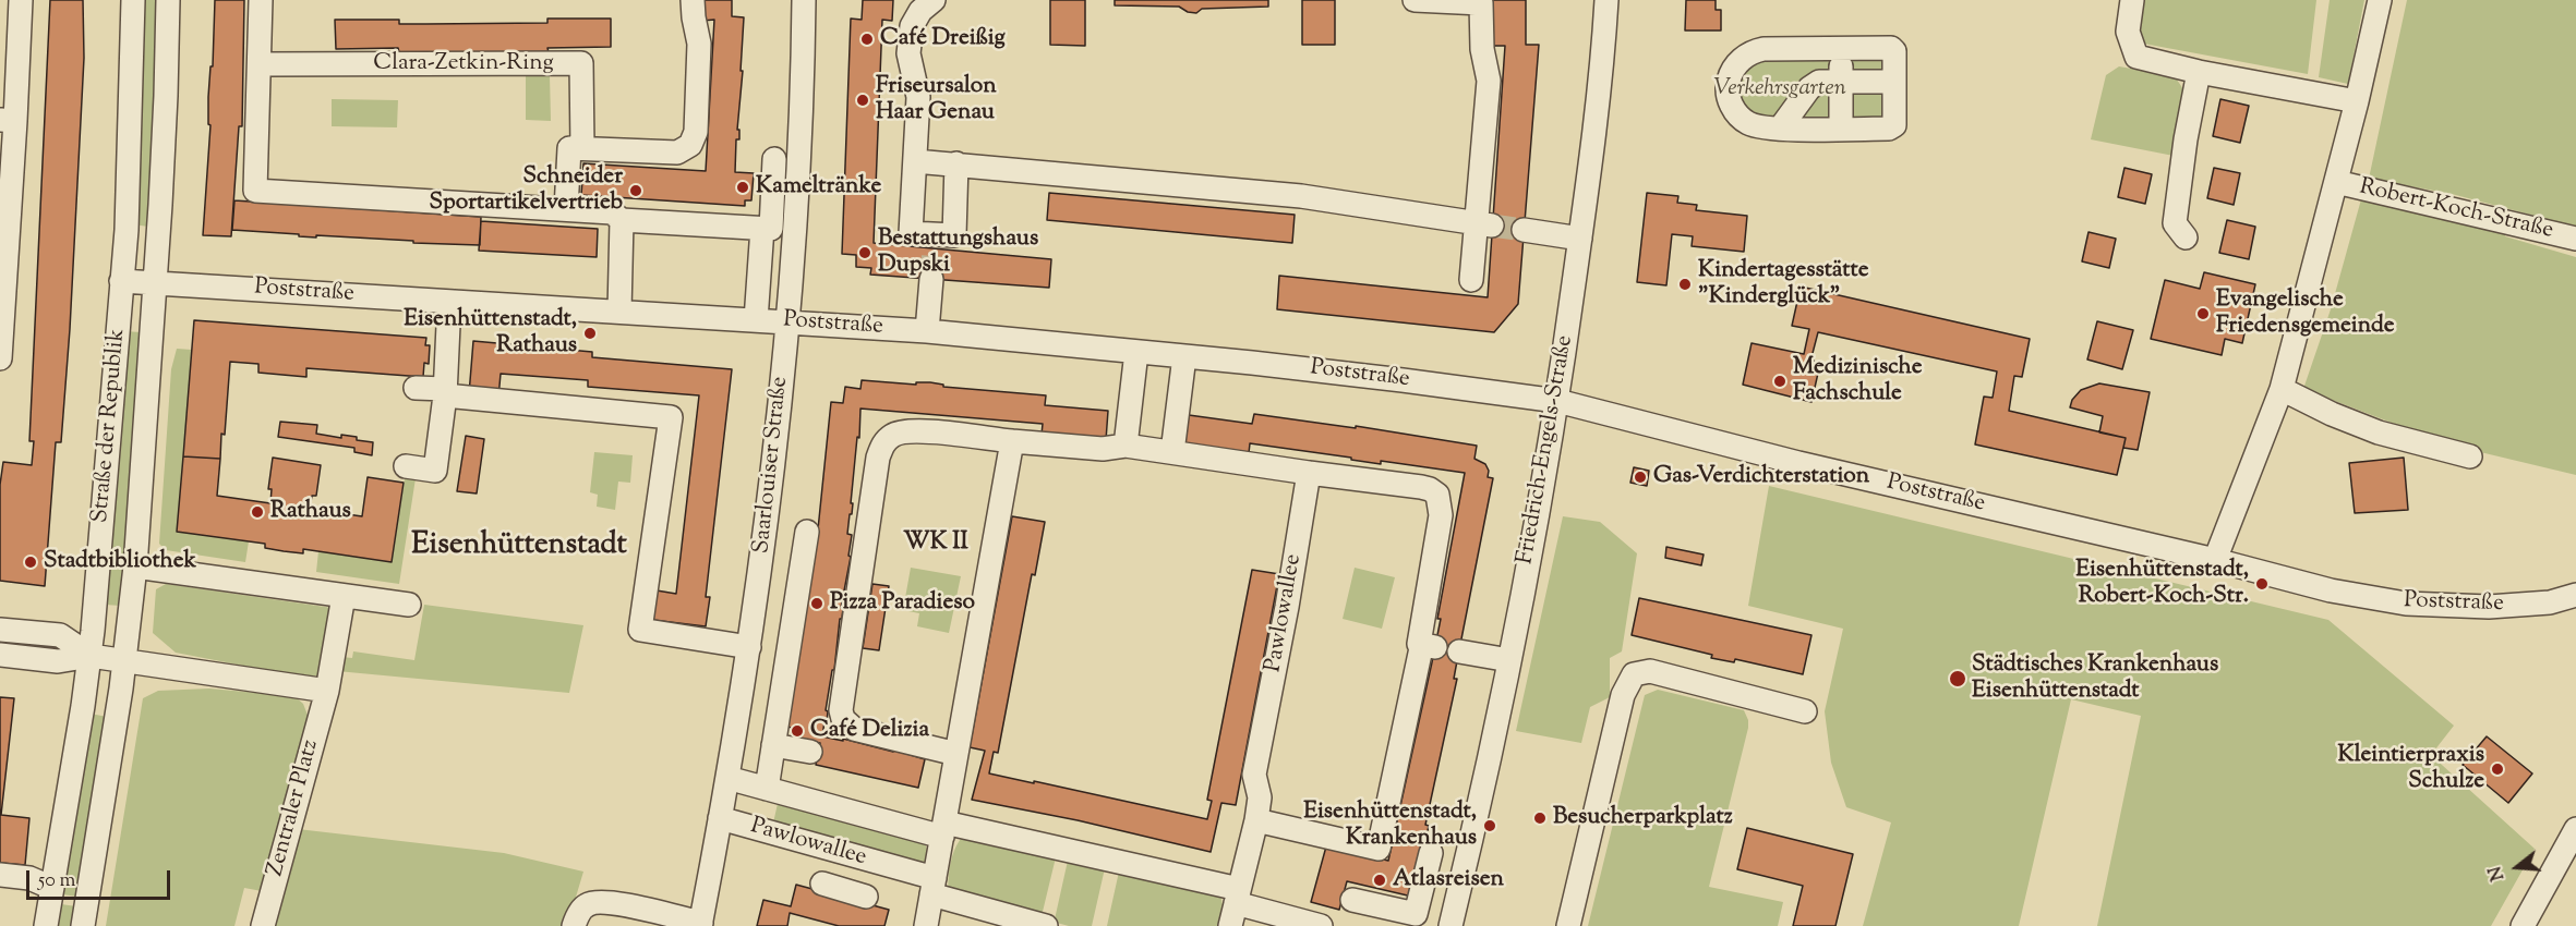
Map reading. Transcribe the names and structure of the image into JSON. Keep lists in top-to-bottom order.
{
  "streets": {
    "street": [
      "Clara-Zetkin-Ring",
      "Robert-Koch-Straße",
      "Poststraße",
      "Straße der Republik",
      "Friedrich-Engels-Straße",
      "Saarlouiser Straße",
      "Pawlowallee",
      "Zentraler Platz"
    ]
  },
  "crossings": [
    ["Robert-Koch-Straße", "Poststraße"],
    ["Poststraße", "Straße der Republik"],
    ["Poststraße", "Friedrich-Engels-Straße"],
    ["Poststraße", "Saarlouiser Straße"],
    ["Saarlouiser Straße", "Pawlowallee"]
  ],
  "districts": ["WK II", "Eisenhüttenstadt"],
  "parks": ["Verkehrsgarten"],
  "places": [
    "Café Dreißig",
    "Friseursalon Haar Genau",
    "Kameltränke",
    "Schneider Sportartikelvertrieb",
    "Bestattungshaus Dupski",
    "Kindertagesstätte \"Kinderglück\"",
    "Evangelische Friedensgemeinde",
    "Eisenhüttenstadt, Rathaus",
    "Medizinische Fachschule",
    "Gas-Verdichterstation",
    "Rathaus",
    "Stadtbibliothek",
    "Eisenhüttenstadt, Robert-Koch-Str.",
    "Pizza Paradieso",
    "Städtisches Krankenhaus Eisenhüttenstadt",
    "Café Delizia",
    "Kleintierpraxis Schulze",
    "Besucherparkplatz",
    "Eisenhüttenstadt, Krankenhaus",
    "Atlasreisen"
  ],
  "scale_bar": "50 m",
  "north": "left"
}
